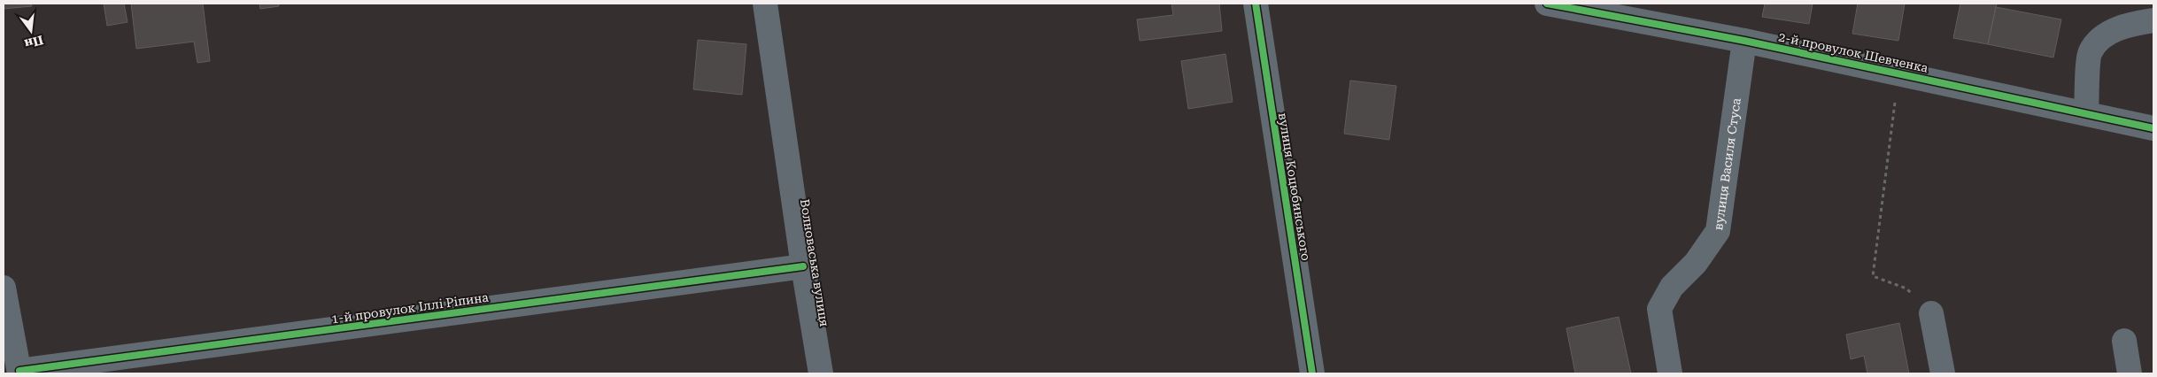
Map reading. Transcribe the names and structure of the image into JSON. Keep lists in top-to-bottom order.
{
  "streets": {
    "street": [
      "2-й провулок Шевченка",
      "вулиця Василя Стуса",
      "вулиця Коцюбинського",
      "Волноваська вулиця",
      "1-й провулок Іллі Ріпина"
    ]
  },
  "crossings": [
    ["2-й провулок Шевченка", "вулиця Василя Стуса"],
    ["Волноваська вулиця", "1-й провулок Іллі Ріпина"]
  ],
  "north": "bottom"
}
